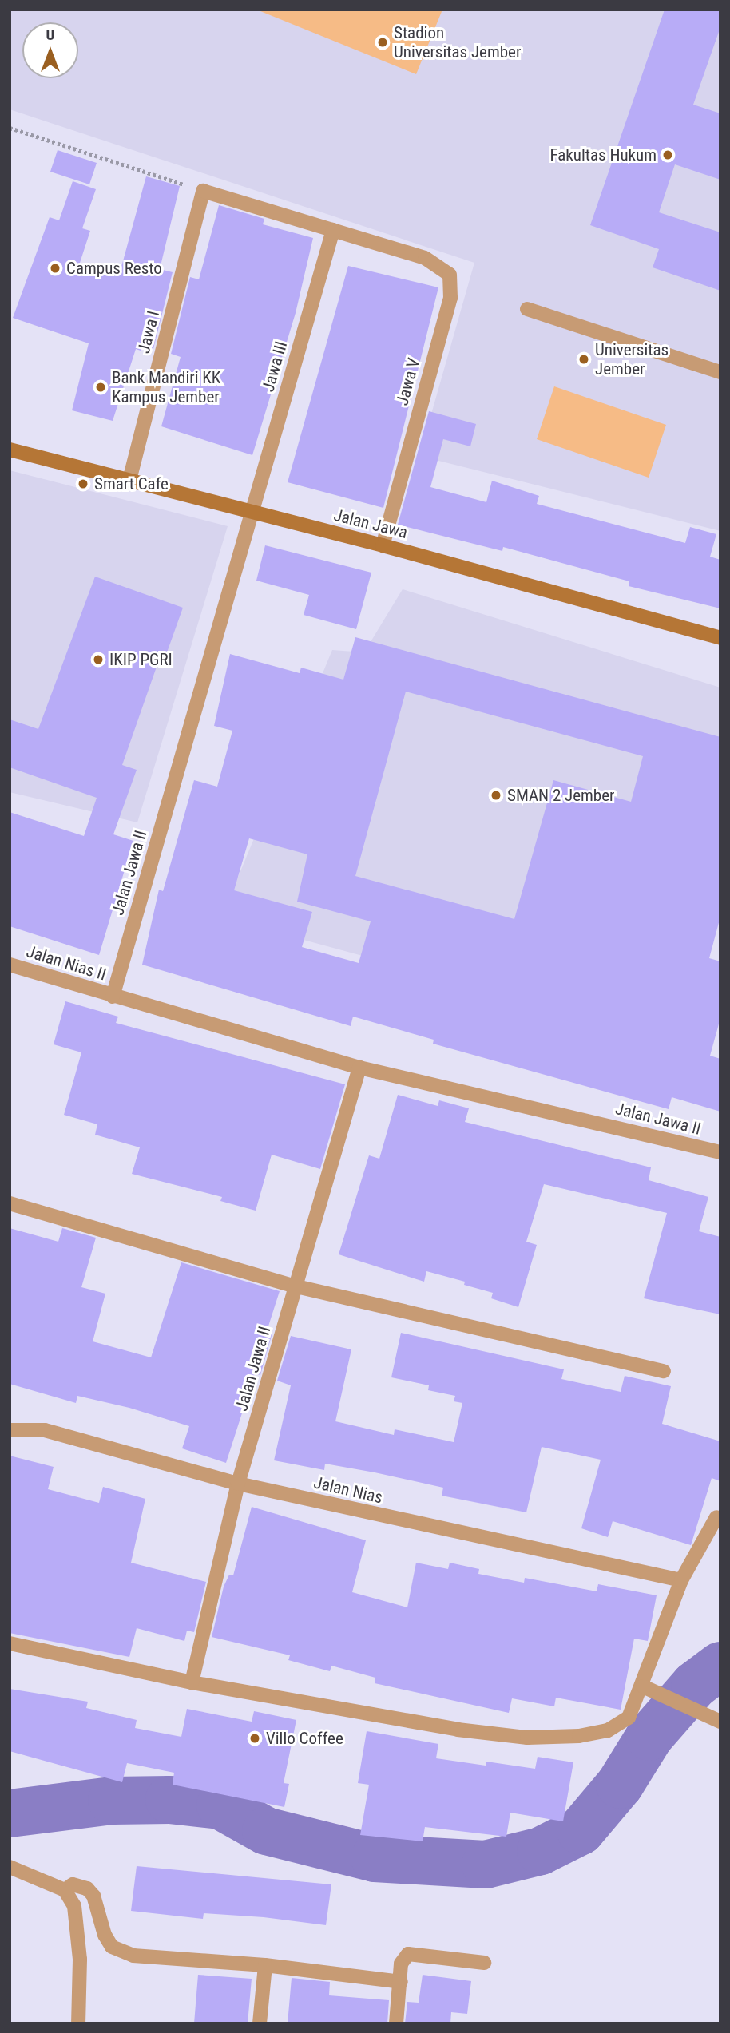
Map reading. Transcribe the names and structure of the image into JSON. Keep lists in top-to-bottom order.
{
  "streets": {
    "main road": ["Jalan Jawa"],
    "street": [
      "Jawa I",
      "Jawa III",
      "Jawa V",
      "Jalan Jawa II",
      "Jalan Nias II",
      "Jalan Nias"
    ]
  },
  "crossings": [
    ["Jawa I", "Jalan Jawa"],
    ["Jawa III", "Jawa V"],
    ["Jawa III", "Jalan Jawa"],
    ["Jawa III", "Jalan Jawa II"],
    ["Jawa V", "Jalan Jawa"],
    ["Jalan Jawa", "Jalan Jawa II"],
    ["Jalan Jawa II", "Jalan Nias II"],
    ["Jalan Jawa II", "Jalan Nias"]
  ],
  "places": [
    "Stadion Universitas Jember",
    "Fakultas Hukum",
    "Campus Resto",
    "Universitas Jember",
    "Bank Mandiri KK Kampus Jember",
    "Smart Cafe",
    "IKIP PGRI",
    "SMAN 2 Jember",
    "Villo Coffee"
  ],
  "north": "top"
}
